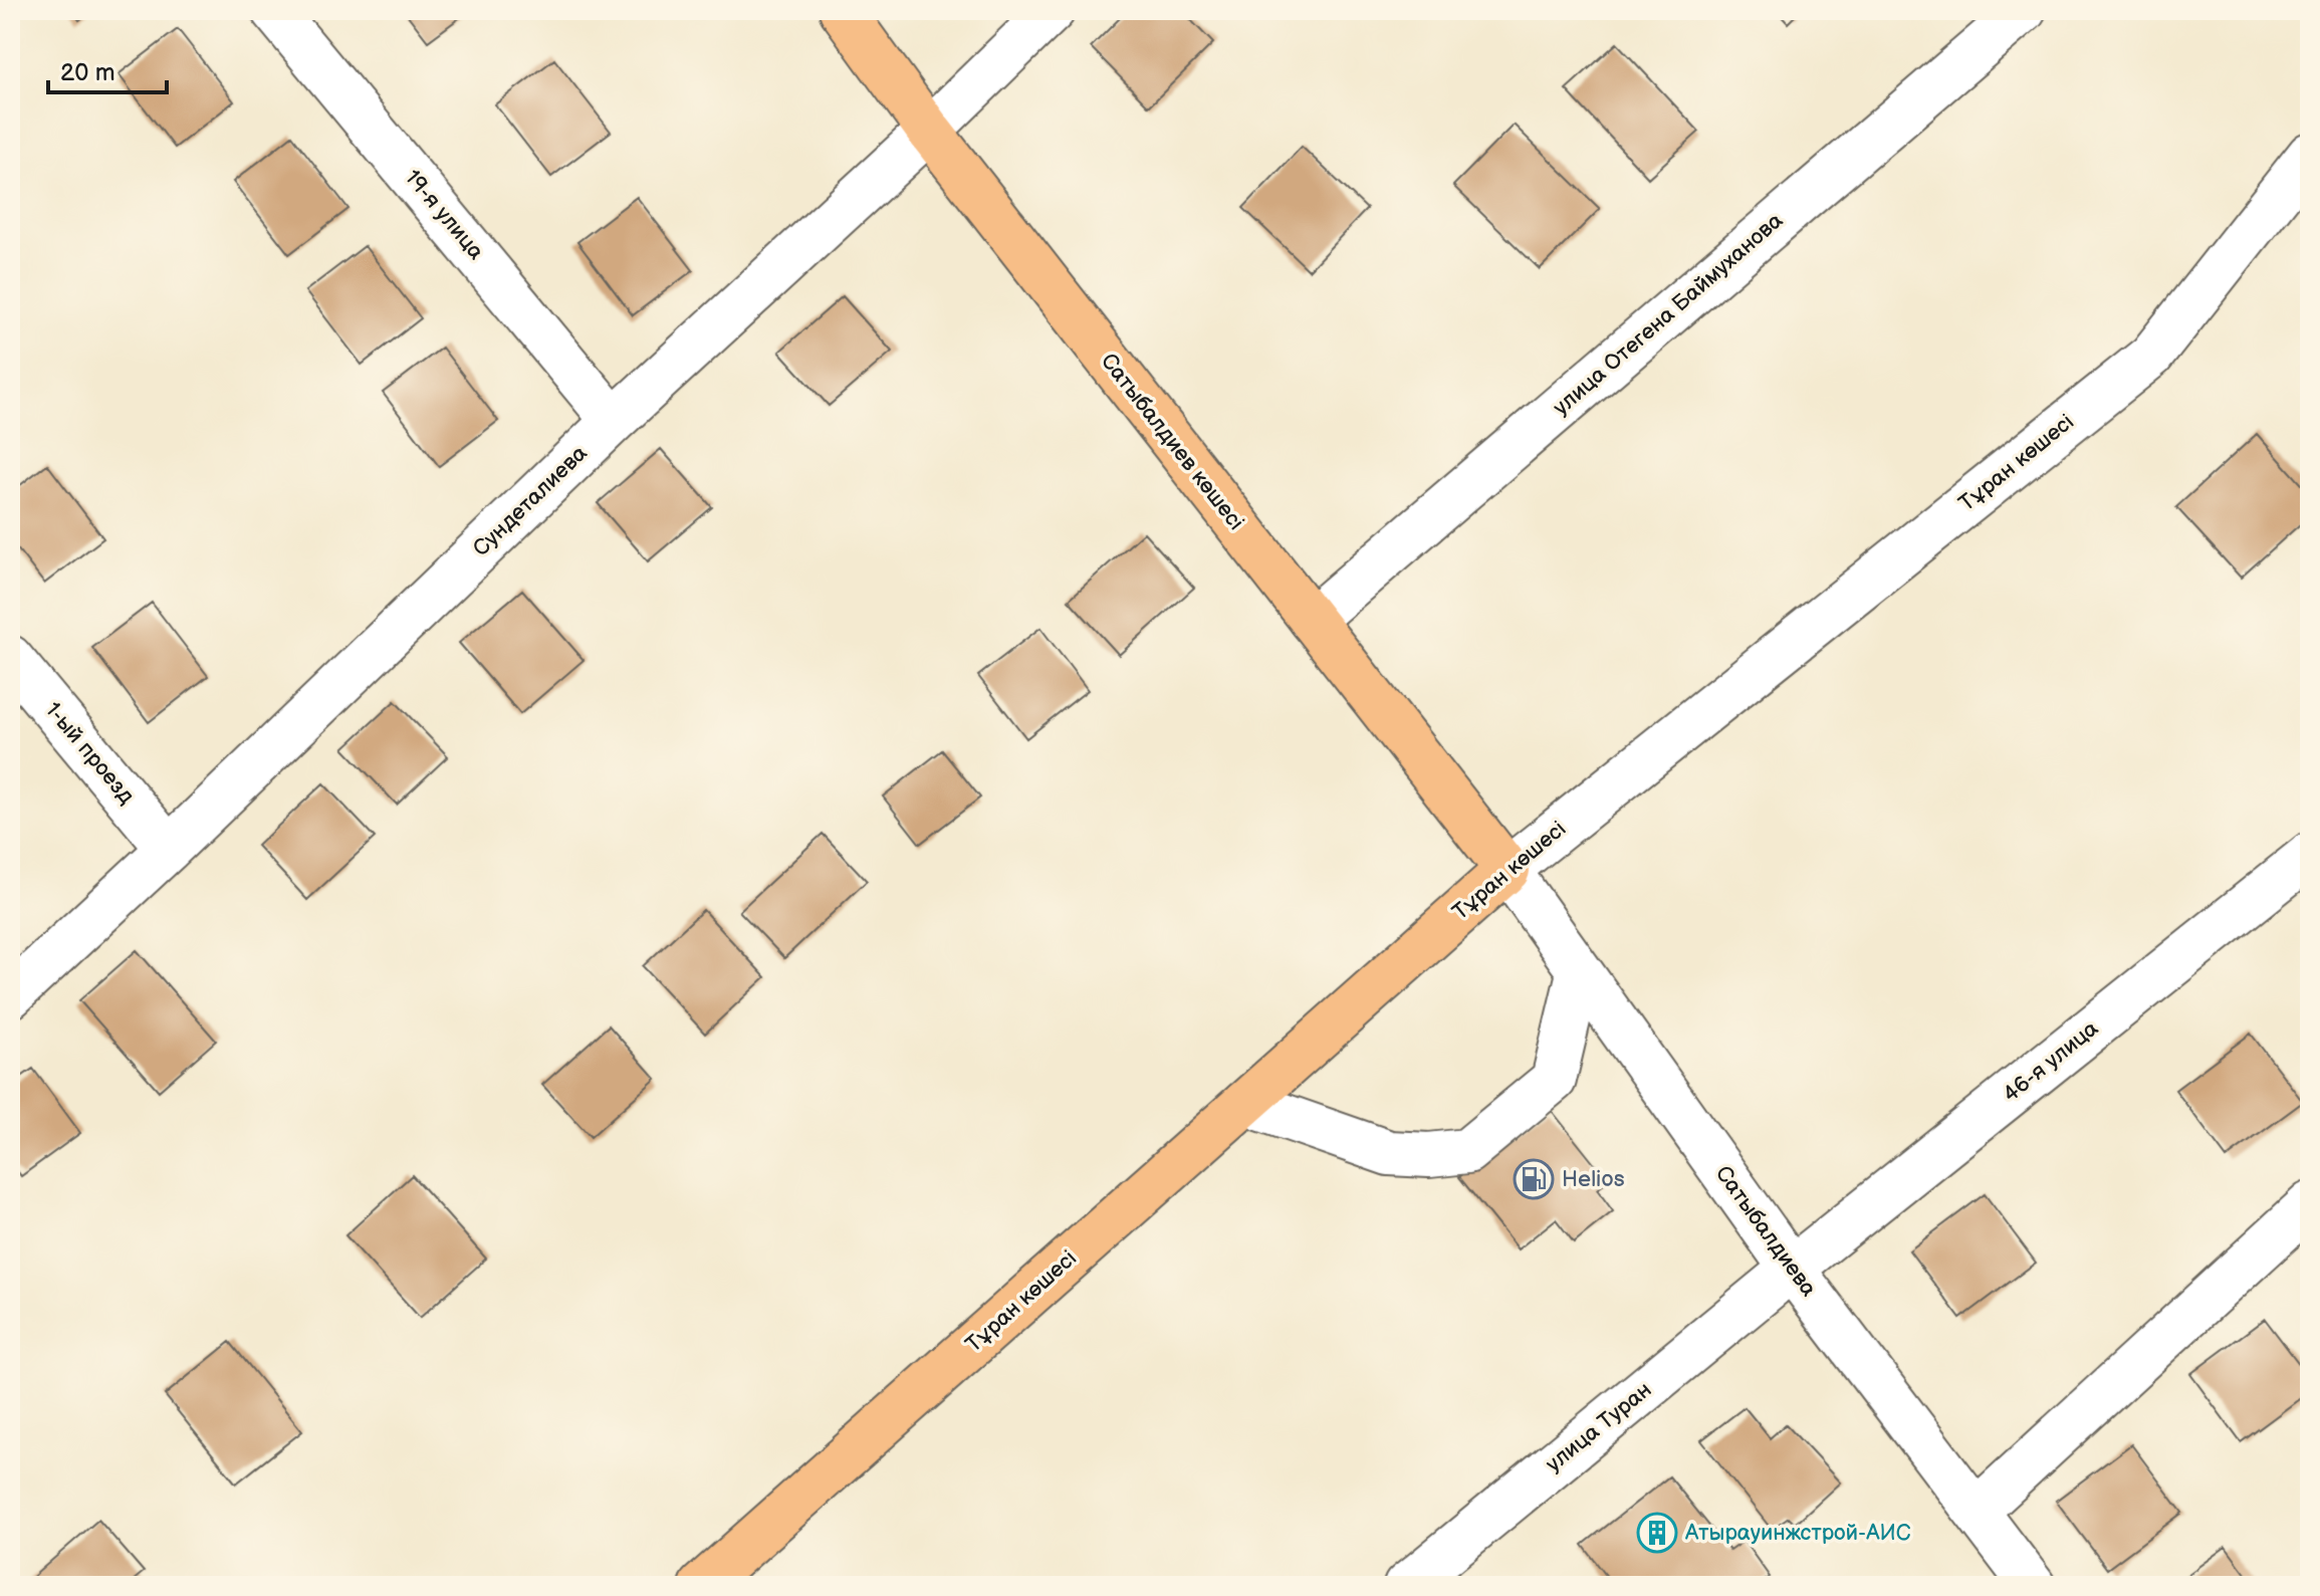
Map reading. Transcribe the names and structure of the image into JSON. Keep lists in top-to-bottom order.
{
  "streets": {
    "main road": ["Сатыбалдиев көшесі", "Тұран көшесі"],
    "street": [
      "19-я улица",
      "улица Отегена Баймуханова",
      "Сундеталиева",
      "1-ый проезд",
      "46-я улица",
      "Сатыбалдиева",
      "улица Туран"
    ]
  },
  "crossings": [
    ["19-я улица", "Сундеталиева"],
    ["улица Отегена Баймуханова", "Сатыбалдиев көшесі"],
    ["Сатыбалдиев көшесі", "Тұран көшесі"],
    ["Сатыбалдиев көшесі", "Сундеталиева"],
    ["Сатыбалдиев көшесі", "Сатыбалдиева"],
    ["Тұран көшесі", "Сатыбалдиева"],
    ["Сундеталиева", "1-ый проезд"],
    ["46-я улица", "Сатыбалдиева"],
    ["46-я улица", "улица Туран"],
    ["Сатыбалдиева", "улица Туран"]
  ],
  "places": {
    "fuel station": ["Helios"],
    "building": ["Атырауинжстрой-АИС"]
  },
  "scale_bar": "20 m"
}
